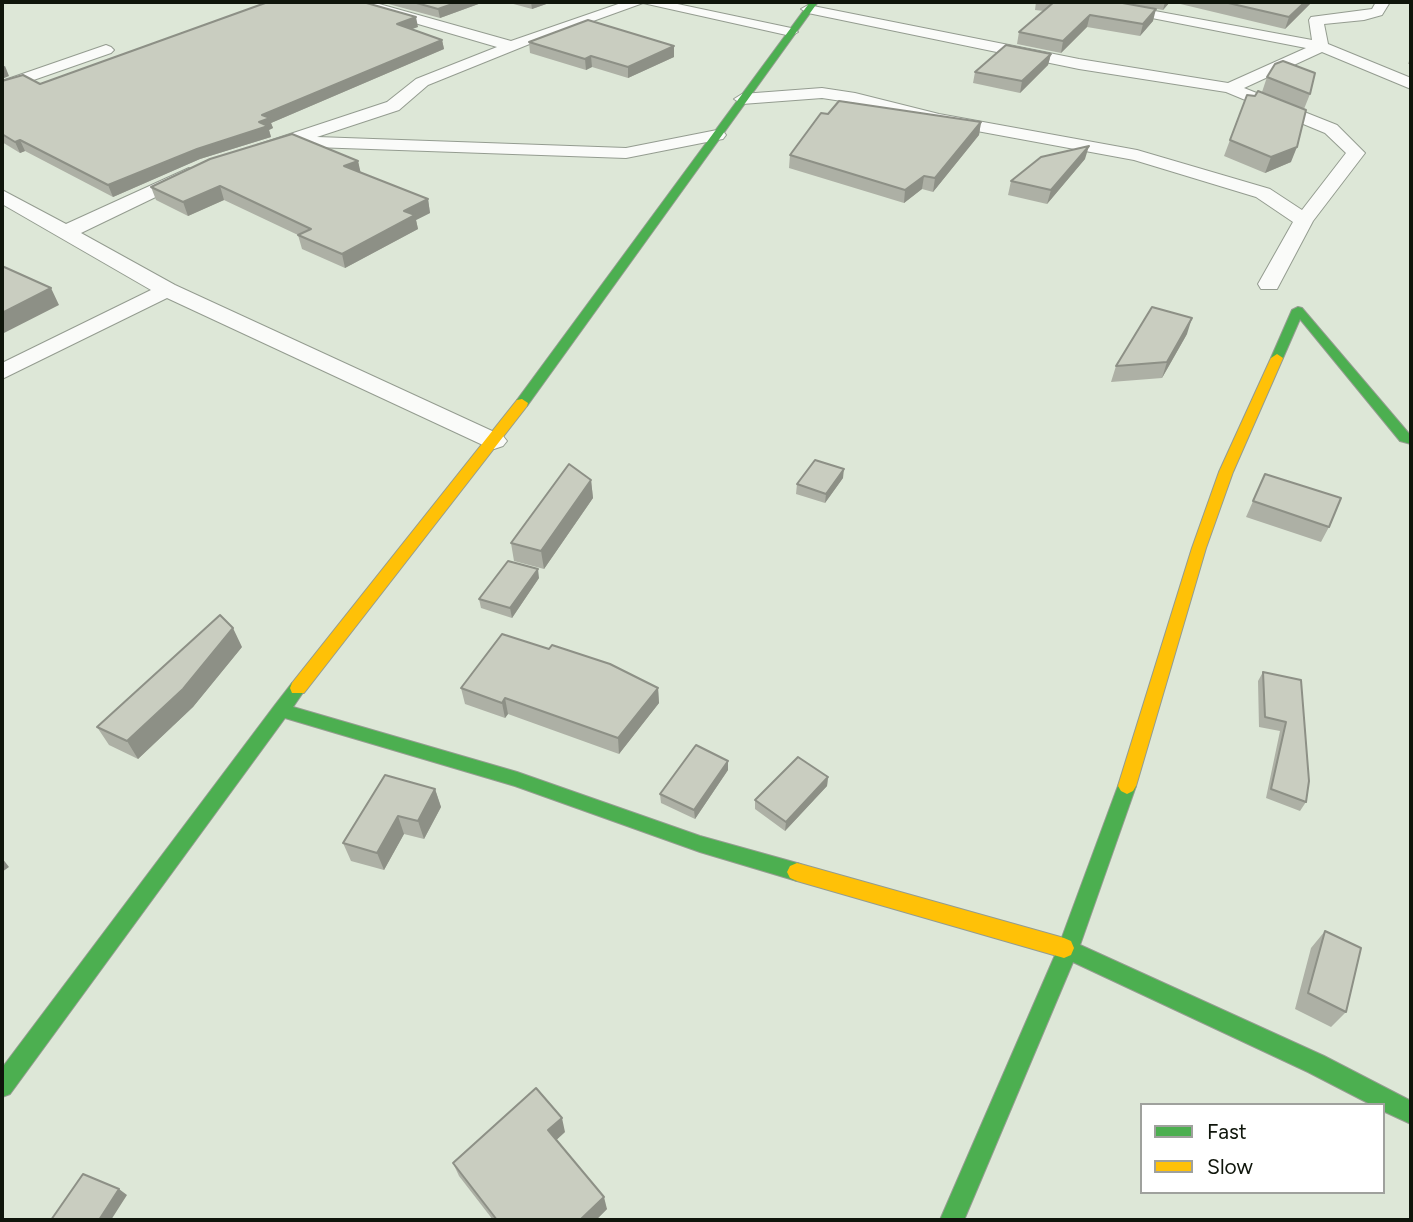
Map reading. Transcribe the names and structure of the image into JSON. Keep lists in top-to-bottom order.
{
  "legend": ["Fast", "Slow"]
}
